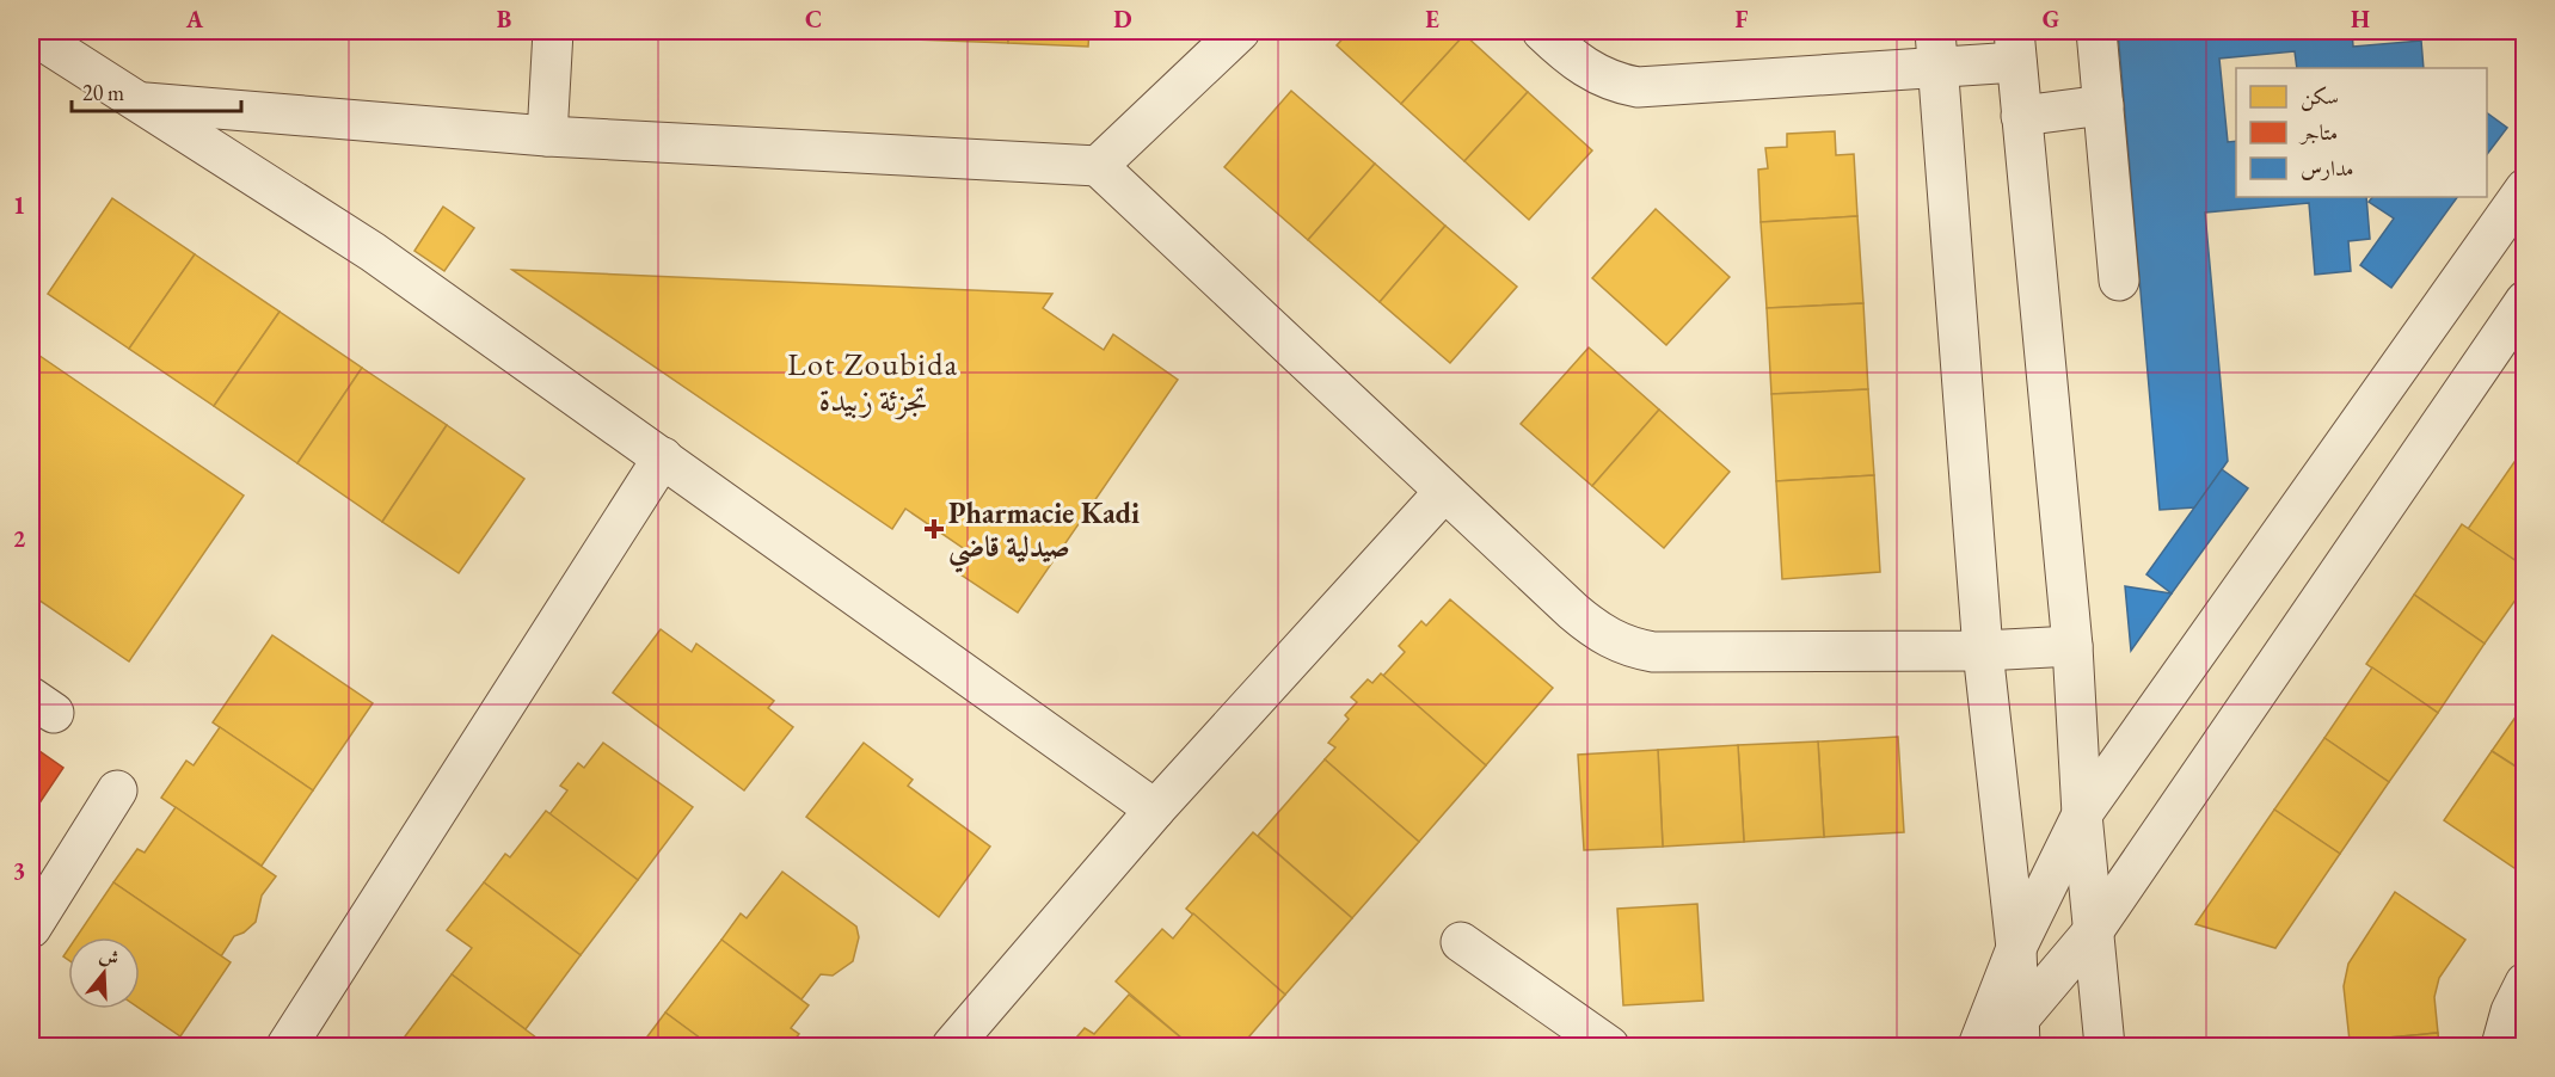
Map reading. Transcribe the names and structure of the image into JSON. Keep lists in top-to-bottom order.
{
  "districts": ["Lot Zoubida تجزئة زبيدة"],
  "places": {
    "health": ["Pharmacie Kadi صيدلية قاضي"]
  },
  "legend": ["سكن", "متاجر", "مدارس"],
  "scale_bar": "20 m",
  "north": "top",
  "grid": {
    "columns": [
      "A",
      "B",
      "C",
      "D",
      "E",
      "F",
      "G",
      "H"
    ],
    "rows": ["1", "2", "3"]
  }
}
